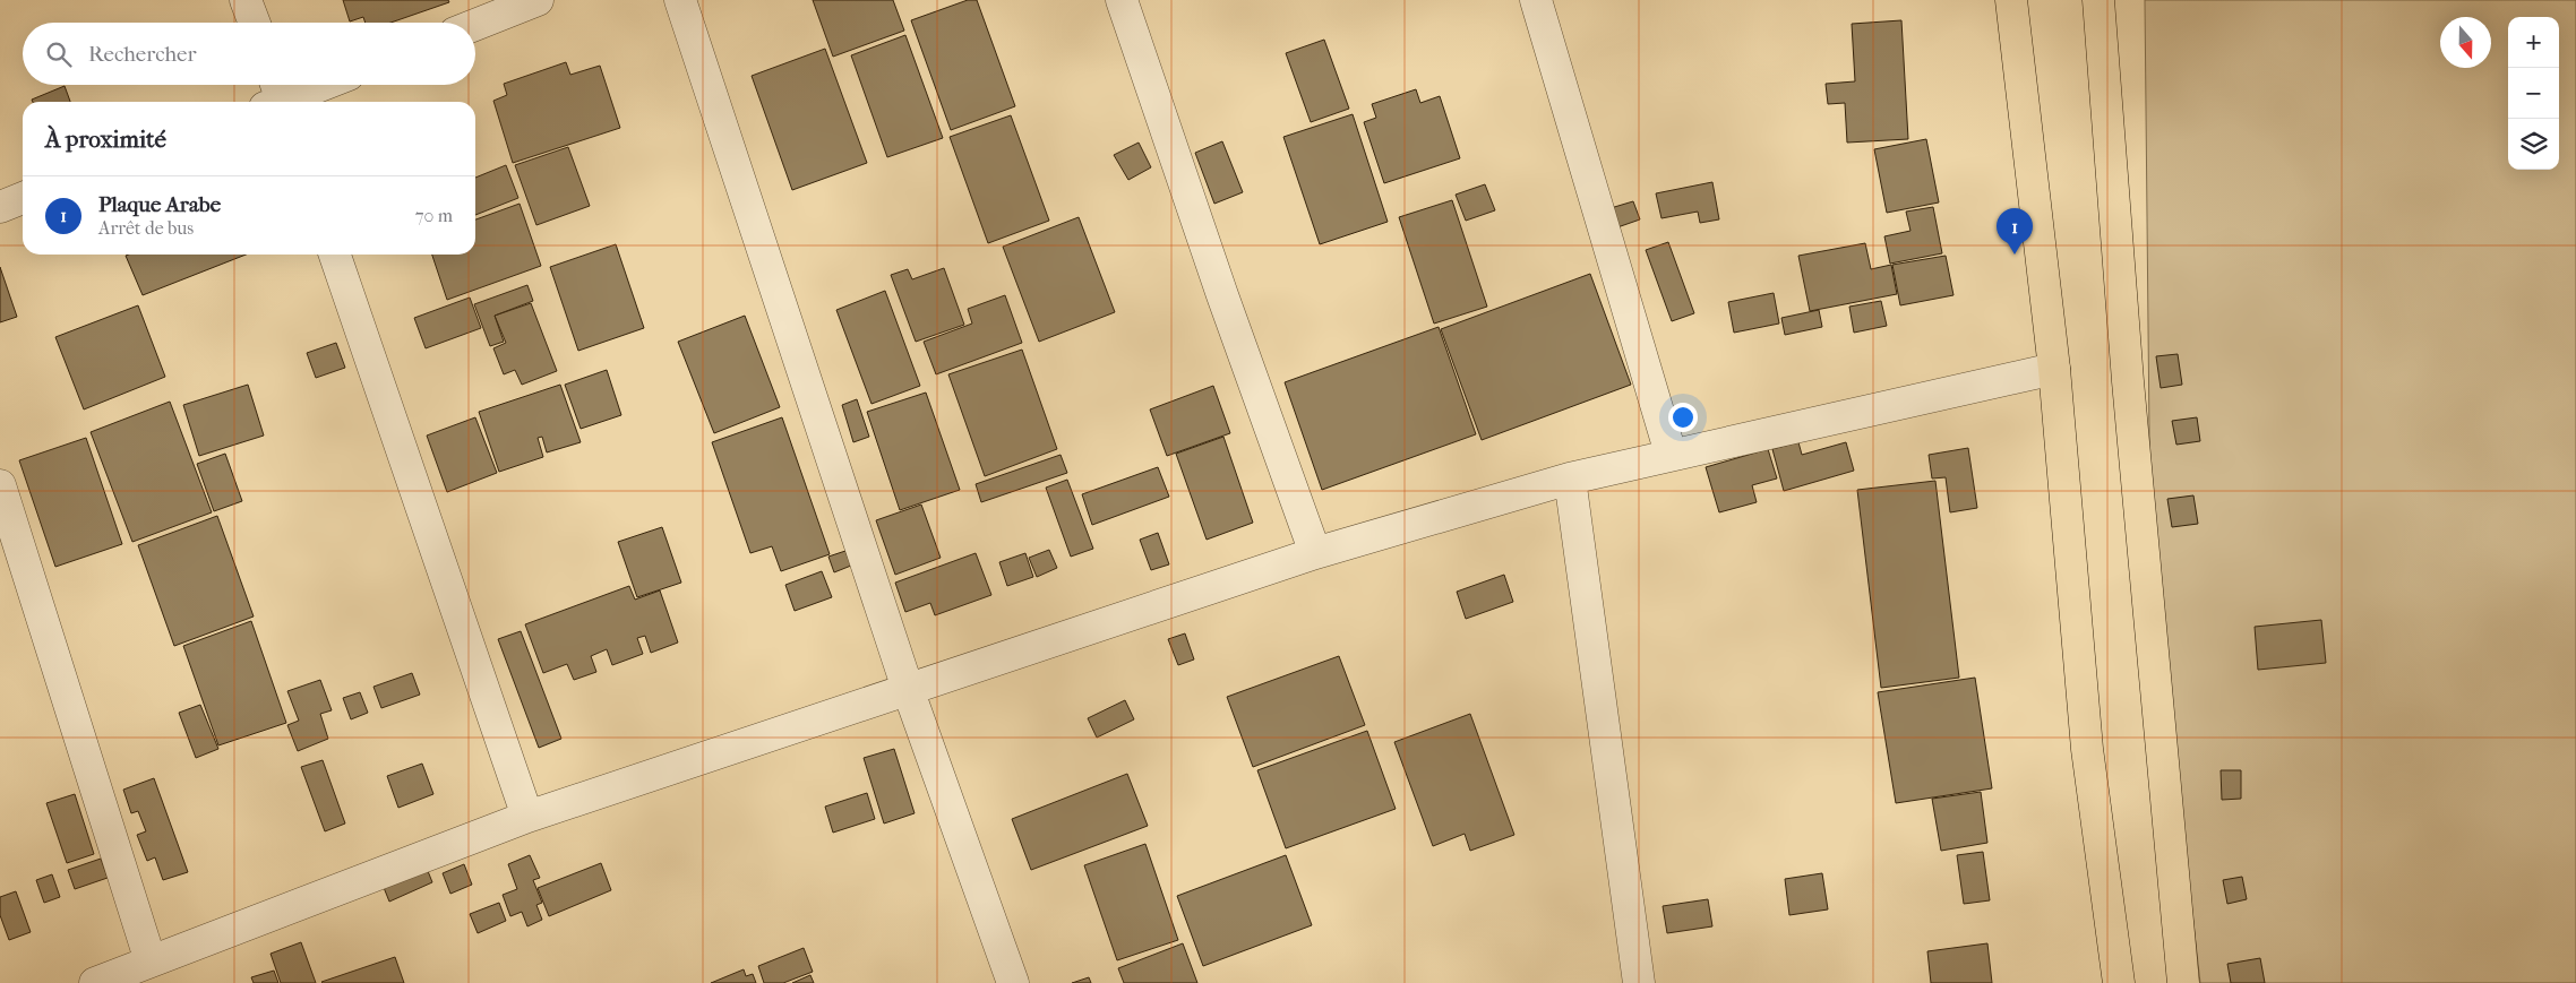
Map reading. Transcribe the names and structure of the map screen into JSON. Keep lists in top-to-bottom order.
{
  "north": "bottom",
  "page": {
    "map_buttons": ["+", "−"],
    "search": "Rechercher",
    "heading": "À proximité",
    "list": [
      {
        "mark": "1",
        "name": "Plaque Arabe",
        "note": "Arrêt de bus",
        "value": "70 m"
      }
    ],
    "pins": "1"
  }
}
